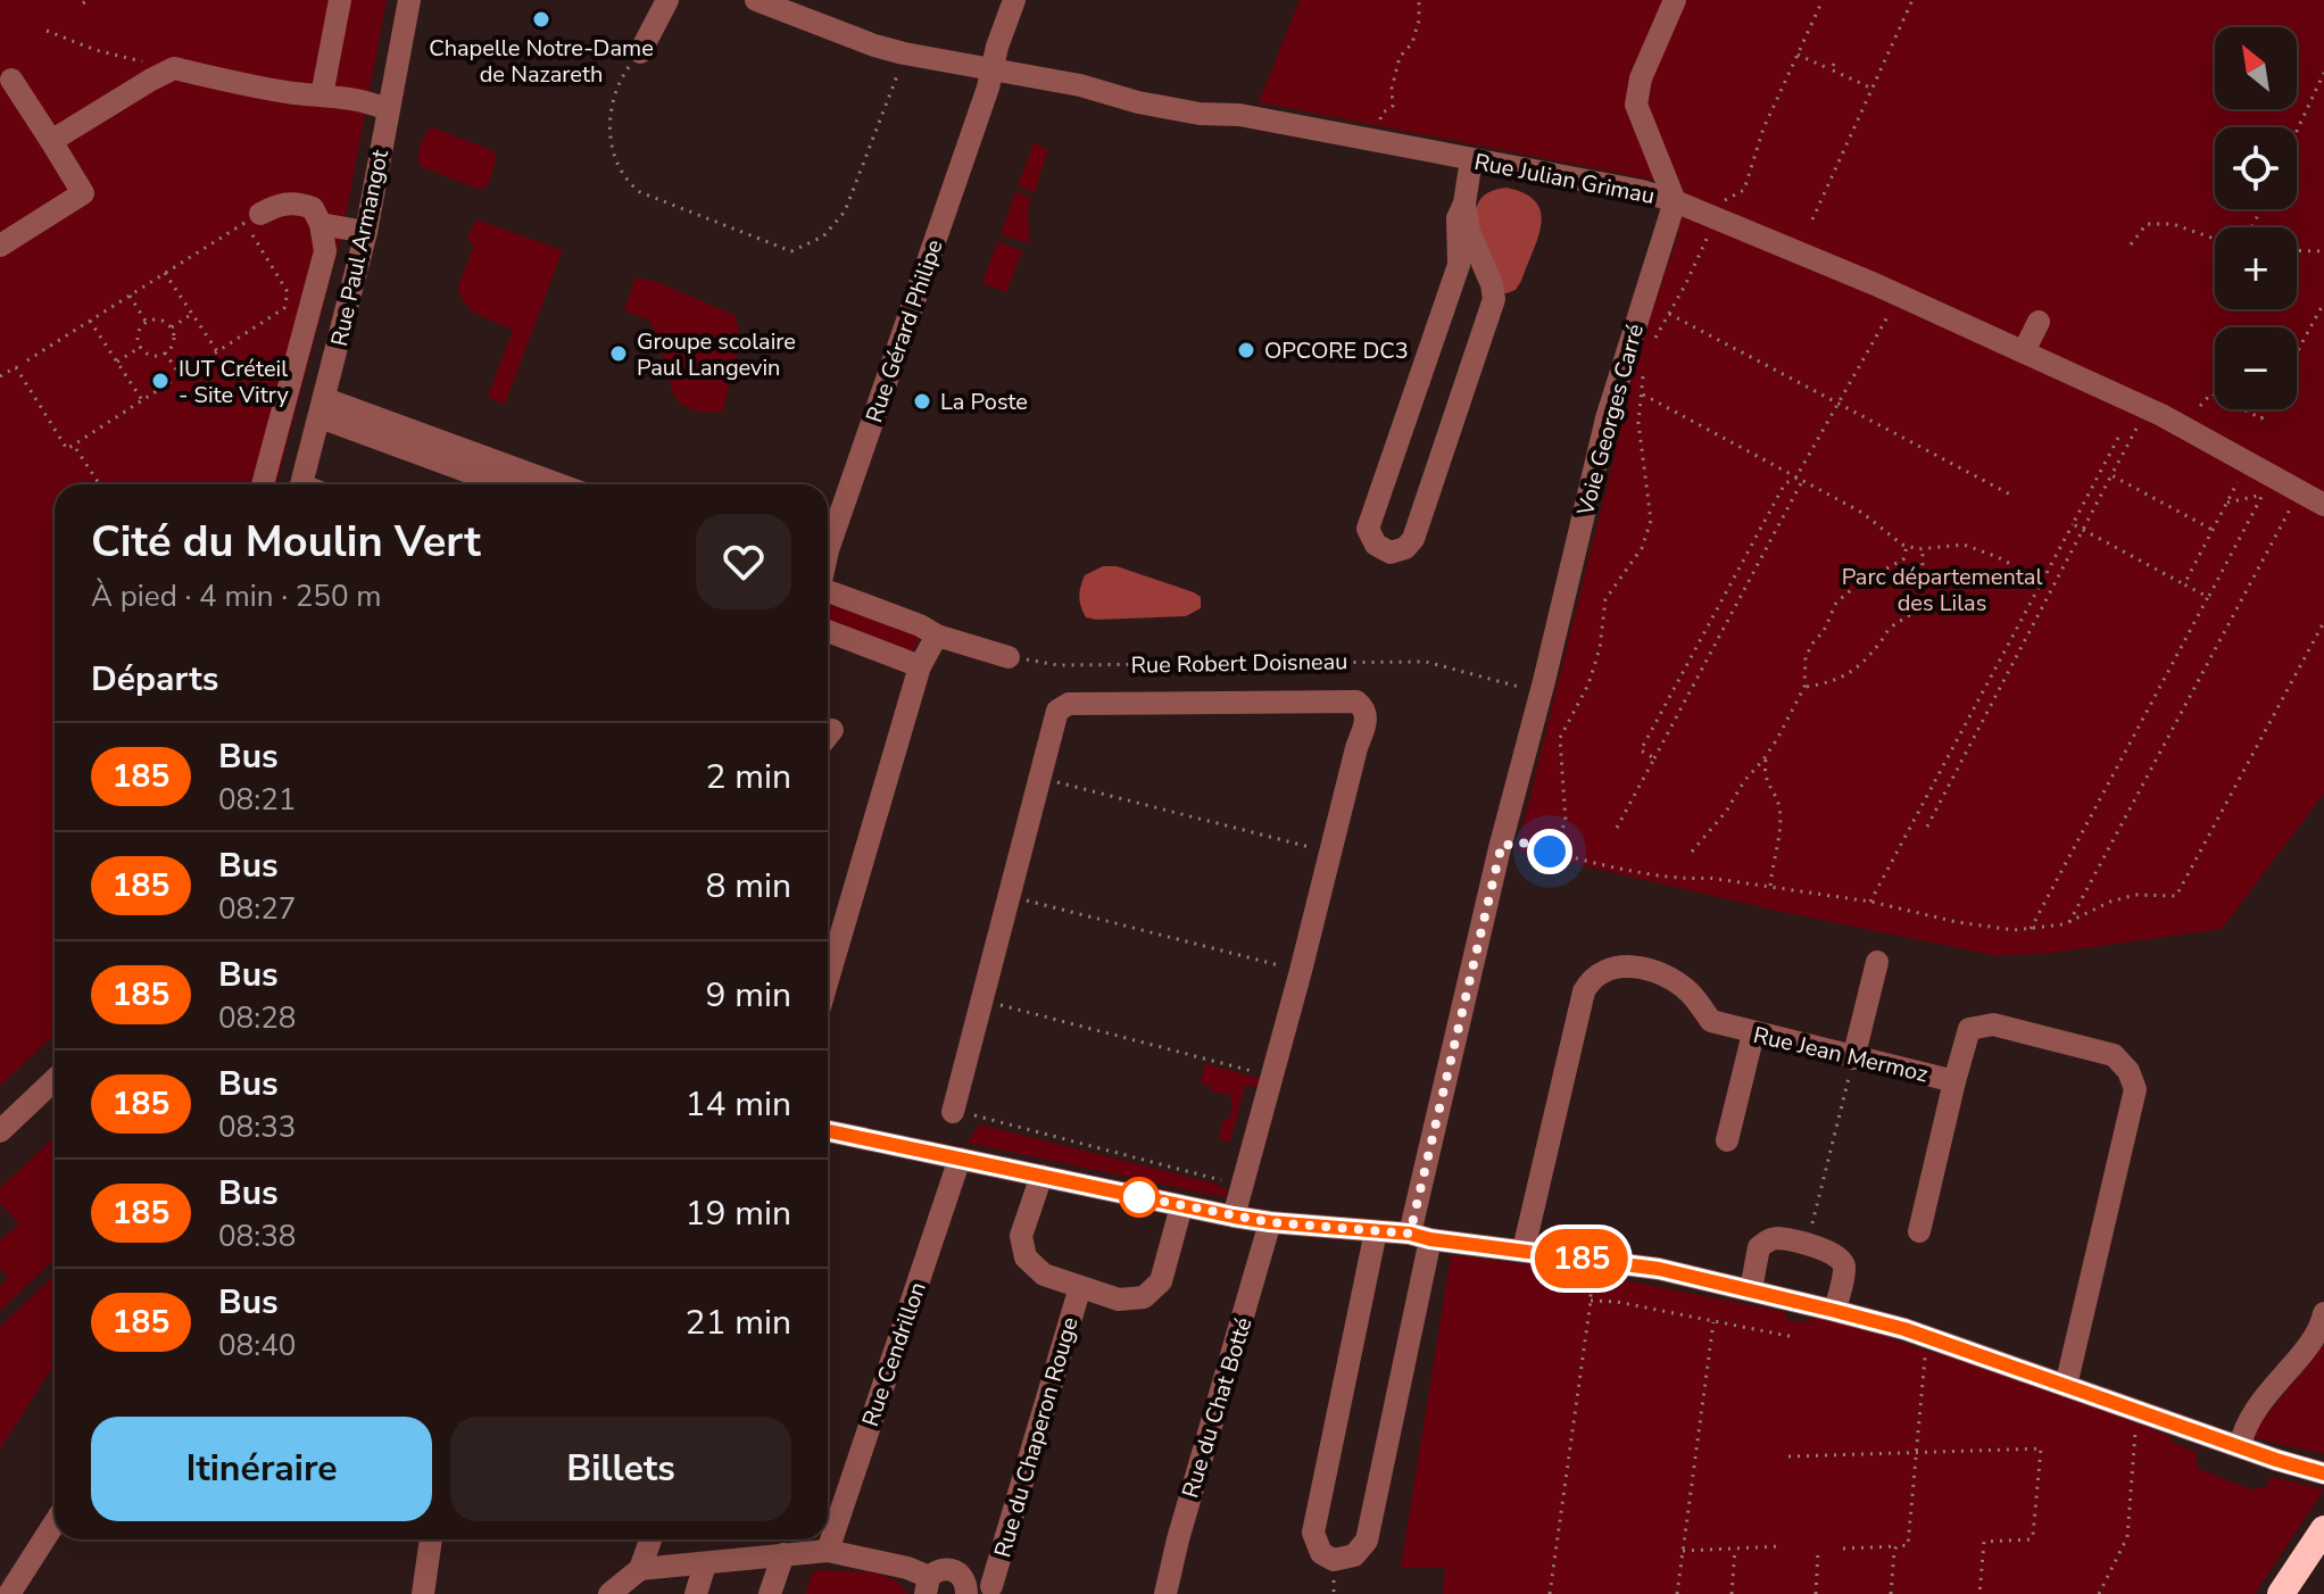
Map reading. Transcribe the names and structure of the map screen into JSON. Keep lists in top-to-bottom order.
{
  "streets": {
    "street": [
      "Rue Julian Grimau",
      "Rue Paul Armangot",
      "Rue Gérard Philipe",
      "Voie Georges Carré",
      "Rue Jean Mermoz",
      "Rue Cendrillon",
      "Rue du Chat Botté",
      "Rue du Chaperon Rouge"
    ],
    "path": ["Rue Robert Doisneau"]
  },
  "crossings": [
    ["Rue Julian Grimau", "Rue Gérard Philipe"],
    ["Rue Julian Grimau", "Voie Georges Carré"],
    ["Voie Georges Carré", "Rue Robert Doisneau"]
  ],
  "parks": ["Parc départemental des Lilas"],
  "places": [
    "Chapelle Notre-Dame de Nazareth",
    "OPCORE DC3",
    "Groupe scolaire Paul Langevin",
    "IUT Créteil - Site Vitry",
    "La Poste"
  ],
  "lines": ["bus line 185"],
  "north": "top left",
  "page": {
    "on_map": "185",
    "map_buttons": ["+", "−"],
    "heading": [
      ["Cité du Moulin Vert", "À pied · 4 min · 250 m"],
      "Départs"
    ],
    "list": [
      {
        "mark": "185",
        "name": "Bus",
        "note": "08:21",
        "value": "2 min"
      },
      {
        "mark": "185",
        "name": "Bus",
        "note": "08:27",
        "value": "8 min"
      },
      {
        "mark": "185",
        "name": "Bus",
        "note": "08:28",
        "value": "9 min"
      },
      {
        "mark": "185",
        "name": "Bus",
        "note": "08:33",
        "value": "14 min"
      },
      {
        "mark": "185",
        "name": "Bus",
        "note": "08:38",
        "value": "19 min"
      },
      {
        "mark": "185",
        "name": "Bus",
        "note": "08:40",
        "value": "21 min"
      }
    ],
    "buttons": ["Itinéraire", "Billets"]
  }
}
